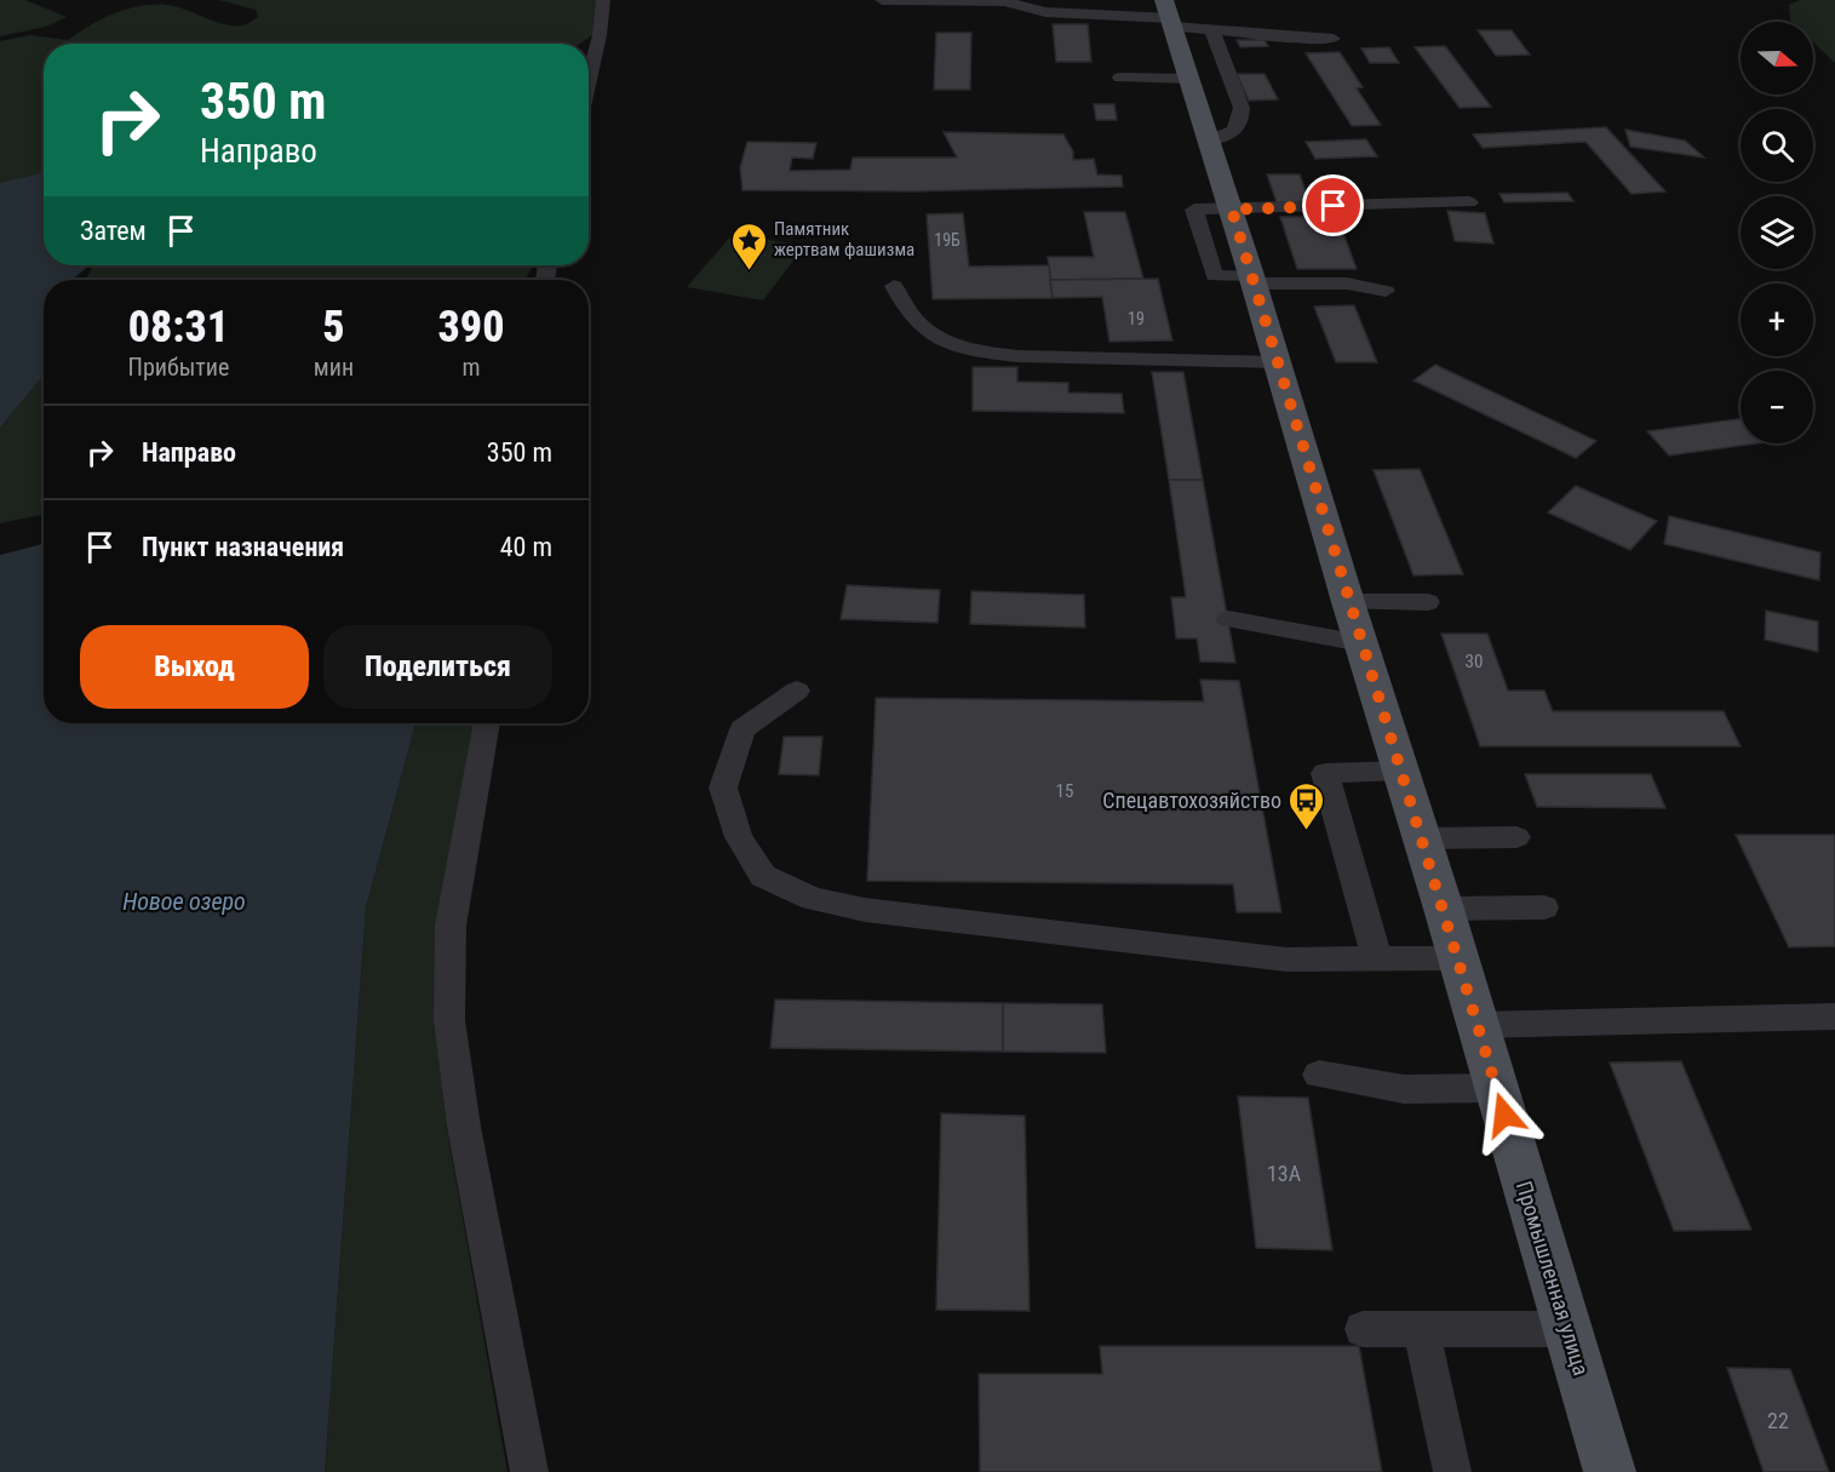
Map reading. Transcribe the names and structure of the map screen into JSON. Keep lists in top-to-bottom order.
{
  "streets": {
    "main road": ["Промышленная улица"]
  },
  "water": ["Новое озеро"],
  "places": {
    "place": ["Памятник жертвам фашизма"],
    "bus stop": ["Спецавтохозяйство"]
  },
  "house_numbers": [
    "19Б",
    "19",
    "30",
    "15",
    "13А",
    "22"
  ],
  "north": "right",
  "page": {
    "map_buttons": ["+", "−"],
    "turn": ["350 m", "Направо"],
    "then": "Затем",
    "eta": [
      "08:31",
      "Прибытие",
      "5",
      "мин",
      "390",
      "m"
    ],
    "list": [
      {
        "name": "Направо",
        "value": "350 m"
      },
      {
        "name": "Пункт назначения",
        "value": "40 m"
      }
    ],
    "buttons": ["Выход", "Поделиться"]
  }
}
